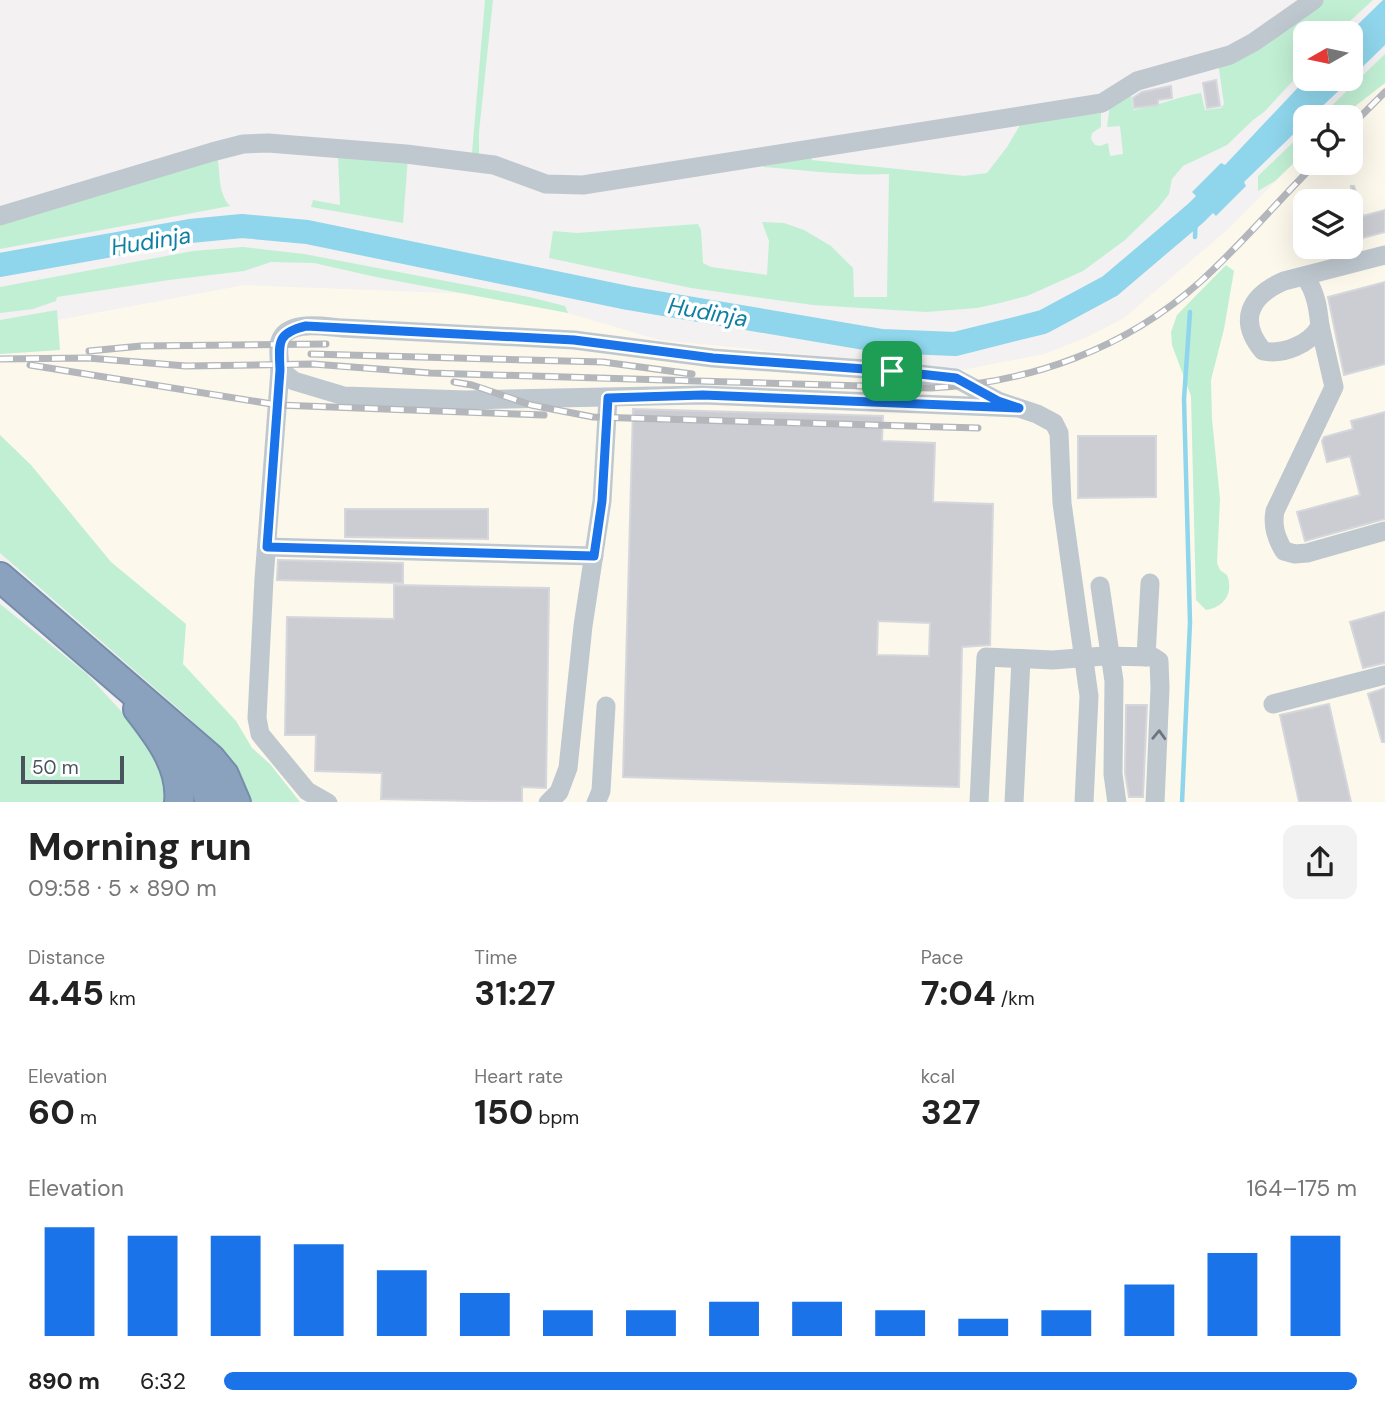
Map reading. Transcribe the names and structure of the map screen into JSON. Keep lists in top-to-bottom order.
{
  "water": ["Hudinja"],
  "scale_bar": "50 m",
  "north": "left",
  "page": {
    "scale": "50 m",
    "heading": ["Morning run", "09:58 · 5 × 890 m"],
    "stats": [
      ["Distance", "4.45 km"],
      ["Time", "31:27"],
      ["Pace", "7:04 /km"],
      ["Elevation", "60 m"],
      ["Heart rate", "150 bpm"],
      ["kcal", "327"]
    ],
    "chart": ["Elevation", "164–175 m"],
    "list": [
      {
        "name": "890 m",
        "note": "6:32"
      }
    ]
  }
}
